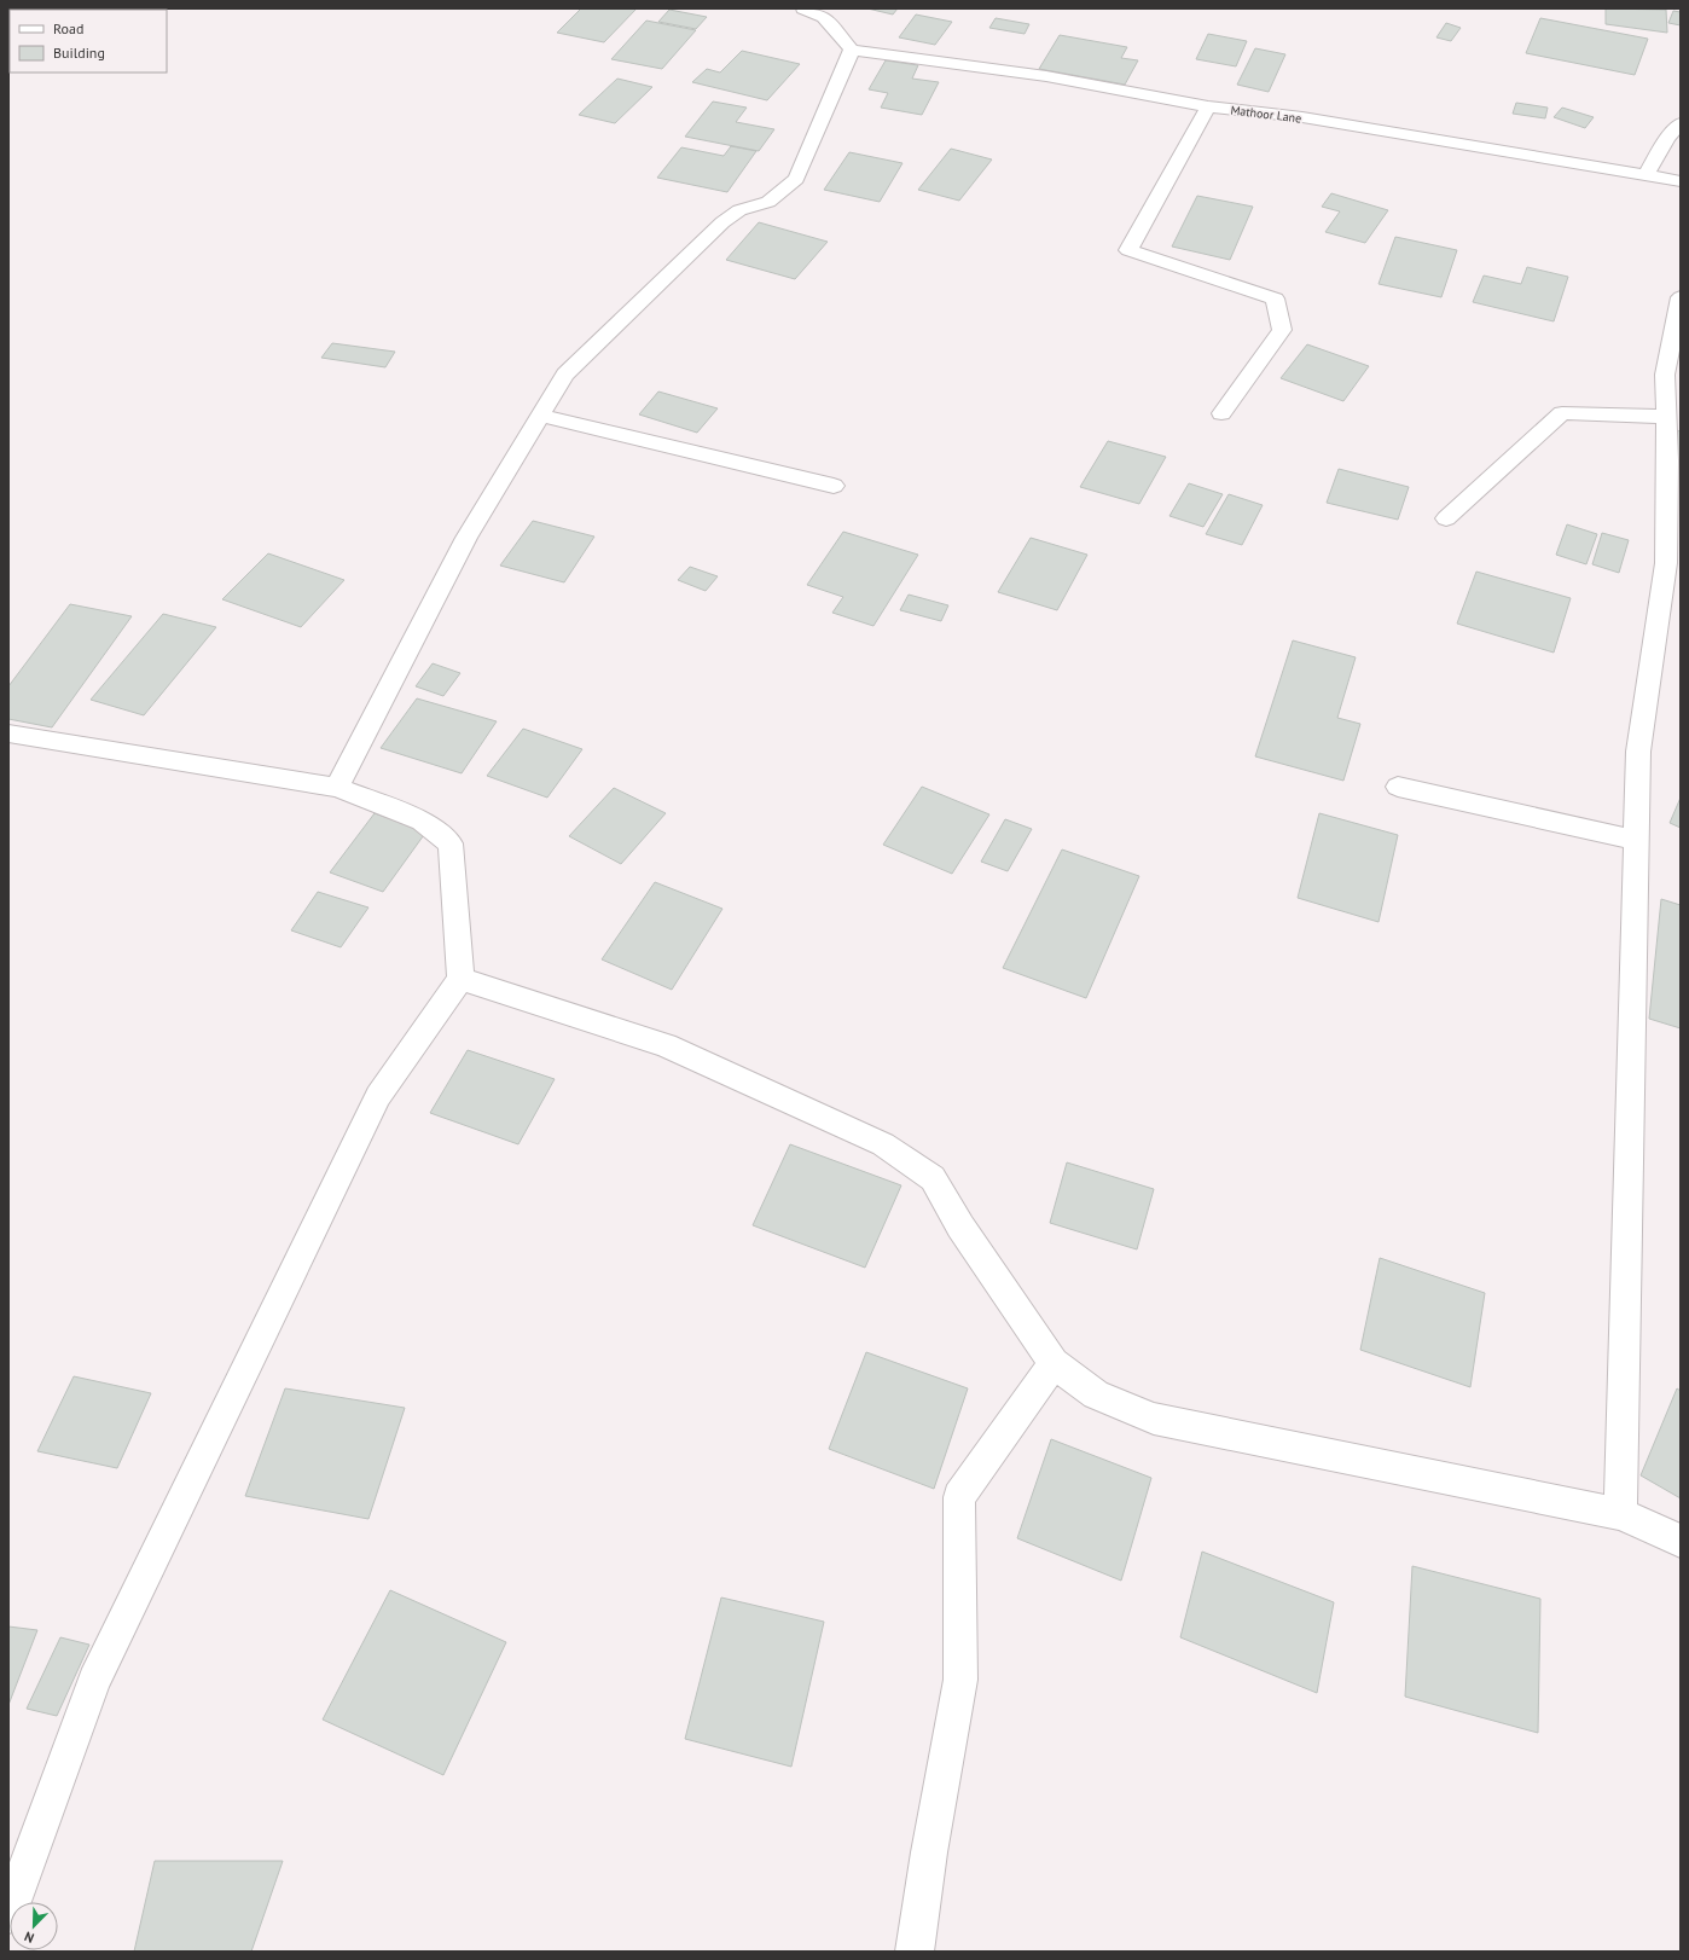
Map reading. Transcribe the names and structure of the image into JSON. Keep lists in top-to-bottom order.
{
  "streets": {
    "street": ["Mathoor Lane"]
  },
  "legend": ["Road", "Building"],
  "north": "bottom left"
}
